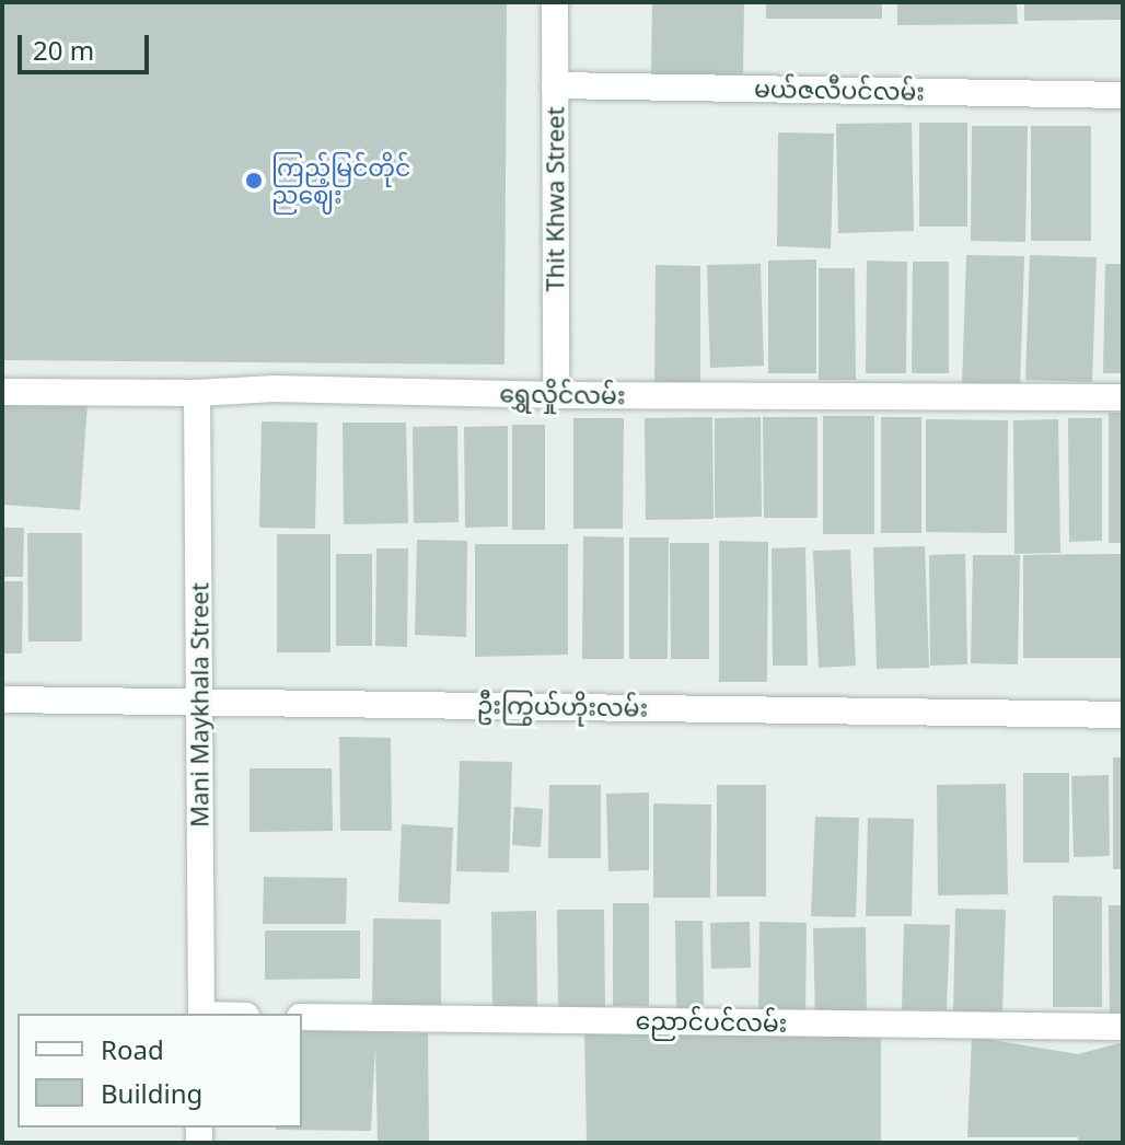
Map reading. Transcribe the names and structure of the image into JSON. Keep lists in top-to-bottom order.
{
  "streets": {
    "street": [
      "မယ်ဇလီပင်လမ်း",
      "Thit Khwa Street",
      "ရွှေလှိုင်လမ်း",
      "Mani Maykhala Street",
      "ဦးကြွယ်ဟိုးလမ်း",
      "ညောင်ပင်လမ်း"
    ]
  },
  "crossings": [
    ["မယ်ဇလီပင်လမ်း", "Thit Khwa Street"],
    ["Thit Khwa Street", "ရွှေလှိုင်လမ်း"],
    ["ရွှေလှိုင်လမ်း", "Mani Maykhala Street"],
    ["Mani Maykhala Street", "ဦးကြွယ်ဟိုးလမ်း"]
  ],
  "places": ["ကြည့်မြင်တိုင် ညဈေး"],
  "legend": ["Road", "Building"],
  "scale_bar": "20 m"
}
